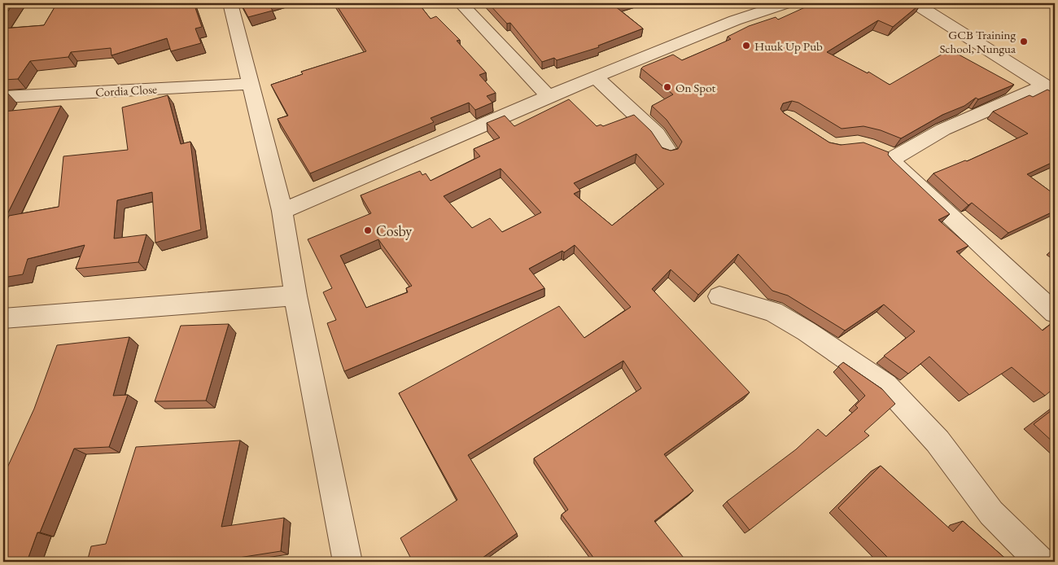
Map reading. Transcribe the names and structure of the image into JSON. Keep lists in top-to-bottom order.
{
  "streets": {
    "street": ["Cordia Close"]
  },
  "places": [
    "GCB Training School, Nungua",
    "Huuk Up Pub",
    "On Spot",
    "Cosby"
  ]
}
